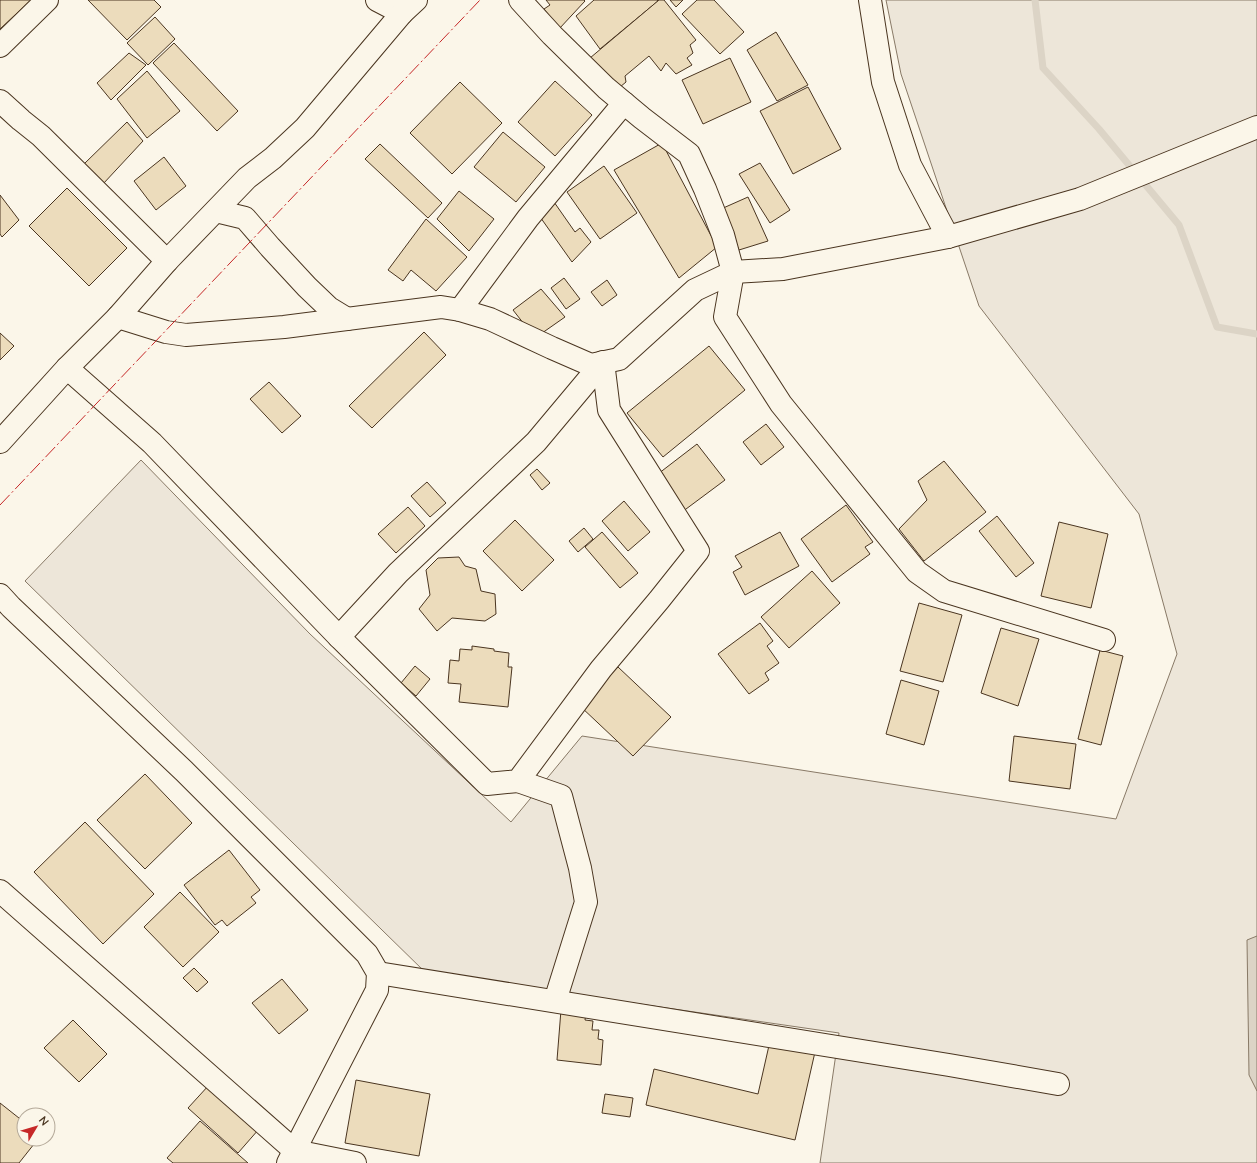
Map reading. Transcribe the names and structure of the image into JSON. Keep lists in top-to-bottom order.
{
  "north": "top right"
}
